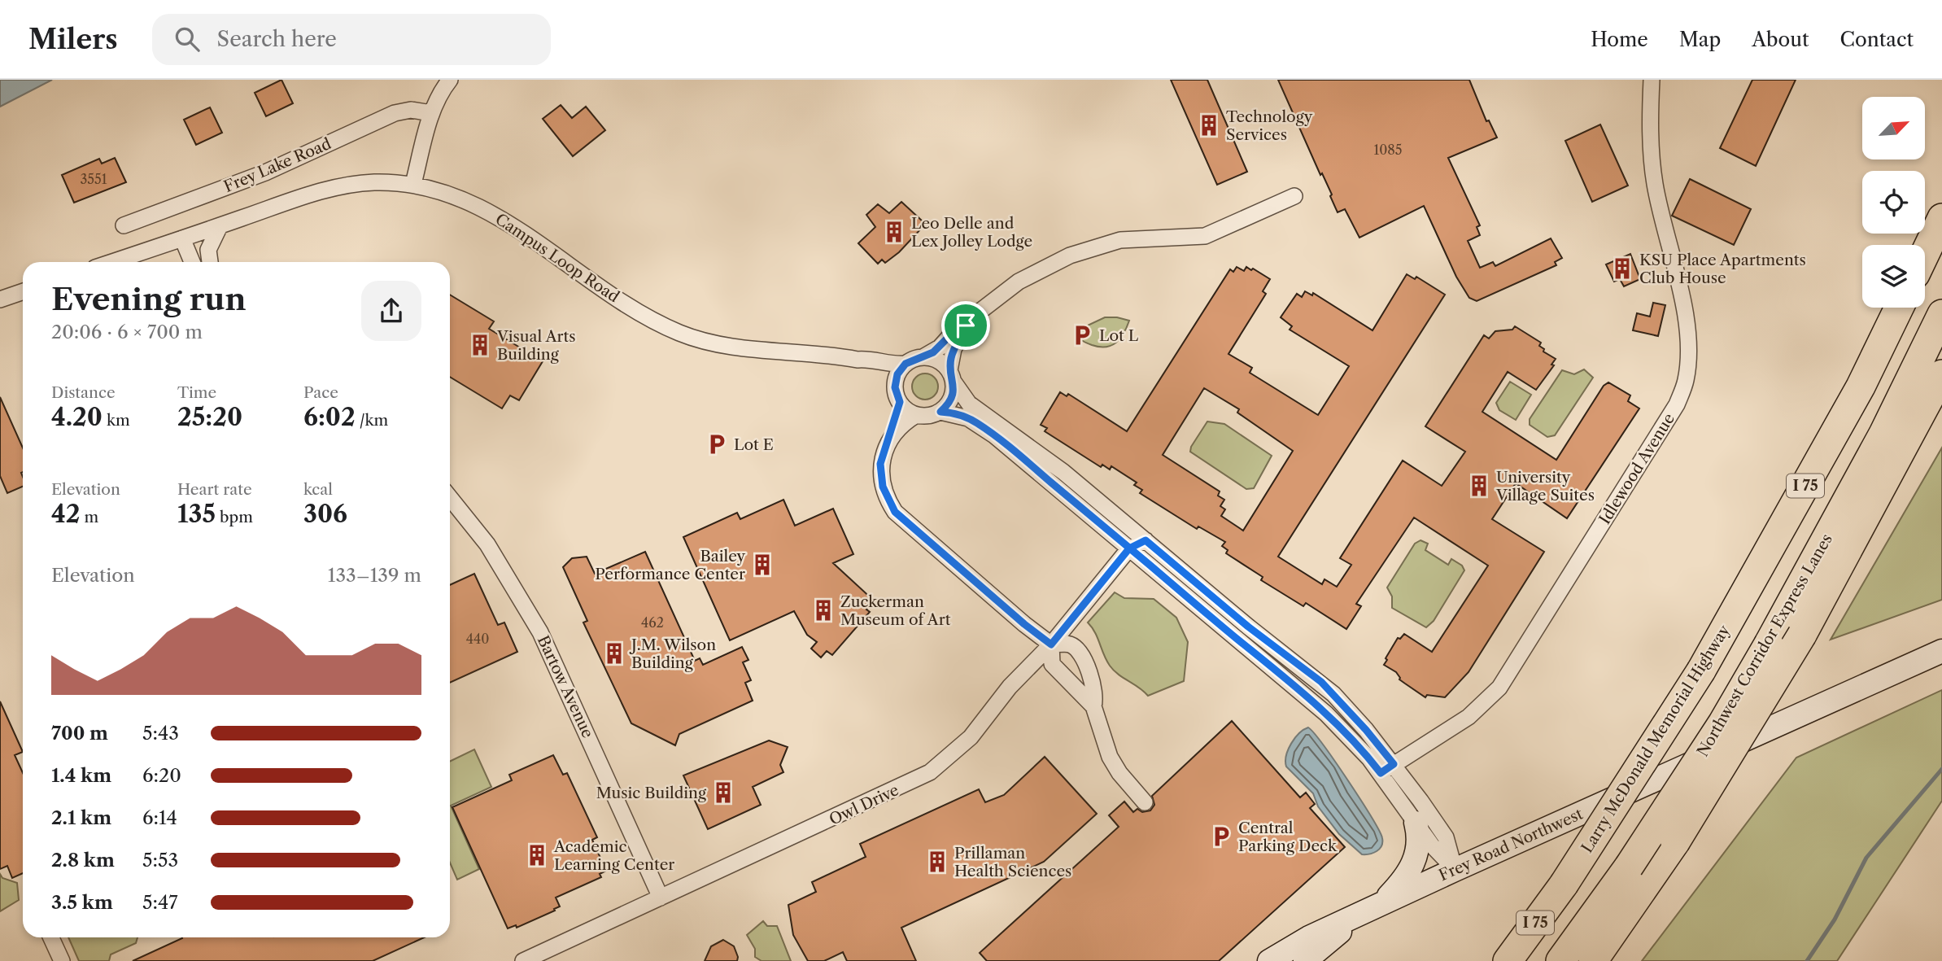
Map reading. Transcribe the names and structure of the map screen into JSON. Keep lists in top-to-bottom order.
{
  "streets": {
    "highway": ["I 75", "Northwest Corridor Express Lanes", "Larry McDonald Memorial Highway"],
    "main road": ["Frey Road Northwest"],
    "street": [
      "Frey Lake Road",
      "Campus Loop Road",
      "Idlewood Avenue",
      "Bartow Avenue",
      "Owl Drive"
    ]
  },
  "crossings": [
    ["Bartow Avenue", "Owl Drive"]
  ],
  "places": {
    "building": [
      "Technology Services",
      "Leo Delle and Lex Jolley Lodge",
      "KSU Place Apartments Club House",
      "Visual Arts Building",
      "University Village Suites",
      "Bailey Performance Center",
      "Zuckerman Museum of Art",
      "J.M. Wilson Building",
      "Music Building",
      "Academic Learning Center",
      "Prillaman Health Sciences"
    ],
    "parking": ["Lot L", "Lot E", "Central Parking Deck"]
  },
  "house_numbers": [
    "1085",
    "3551",
    "462",
    "440"
  ],
  "north": "top right",
  "page": {
    "header": "Milers",
    "search": "Search here",
    "nav": [
      "Home",
      "Map",
      "About",
      "Contact"
    ],
    "heading": ["Evening run", "20:06 · 6 × 700 m"],
    "stats": [
      ["Distance", "4.20 km"],
      ["Time", "25:20"],
      ["Pace", "6:02 /km"],
      ["Elevation", "42 m"],
      ["Heart rate", "135 bpm"],
      ["kcal", "306"]
    ],
    "chart": ["Elevation", "133–139 m"],
    "list": [
      {
        "name": "700 m",
        "note": "5:43"
      },
      {
        "name": "1.4 km",
        "note": "6:20"
      },
      {
        "name": "2.1 km",
        "note": "6:14"
      },
      {
        "name": "2.8 km",
        "note": "5:53"
      },
      {
        "name": "3.5 km",
        "note": "5:47"
      }
    ]
  }
}
